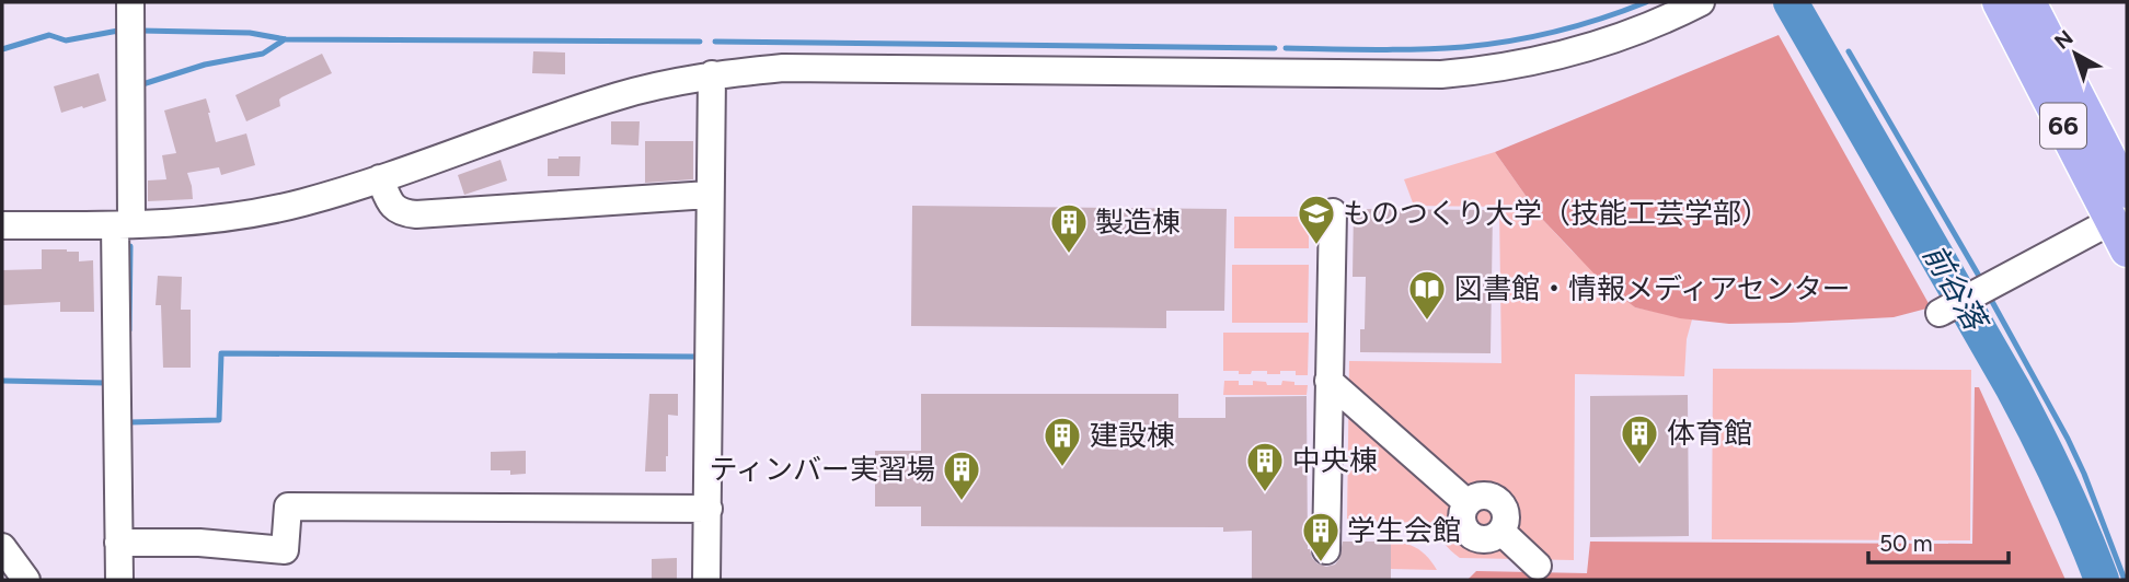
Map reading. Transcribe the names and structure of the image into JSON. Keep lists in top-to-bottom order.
{
  "streets": {
    "main road": ["66"]
  },
  "water": ["前谷落"],
  "places": {
    "school or university": ["ものつくり大学（技能工芸学部）"],
    "building": [
      "製造棟",
      "体育館",
      "建設棟",
      "中央棟",
      "ティンバー実習場",
      "学生会館"
    ],
    "library": ["図書館・情報メディアセンター"]
  },
  "scale_bar": "50 m",
  "north": "top left"
}
